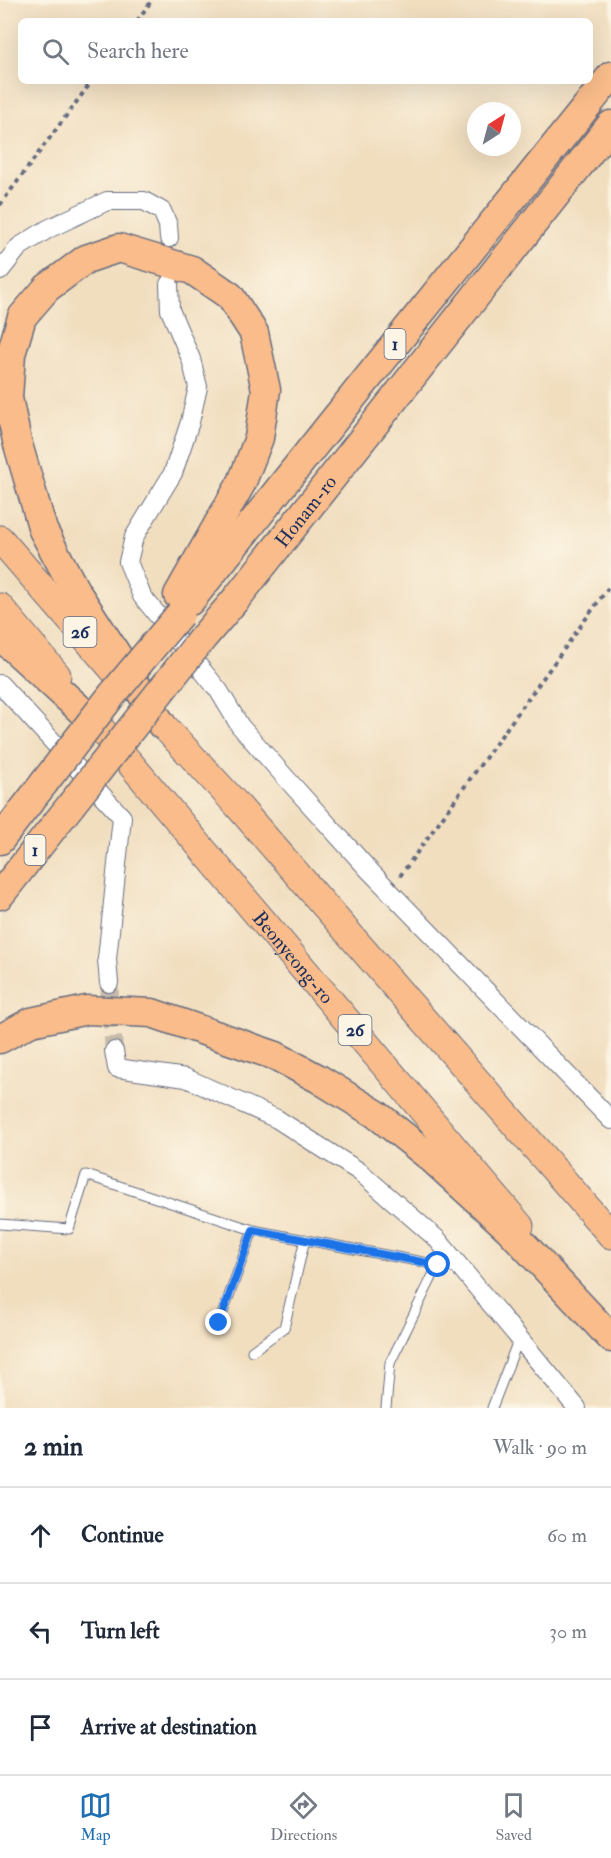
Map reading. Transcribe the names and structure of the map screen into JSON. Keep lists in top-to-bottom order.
{
  "streets": {
    "highway": ["1", "Honam-ro"],
    "main road": ["26", "Beonyeong-ro"]
  },
  "crossings": [
    ["1", "Honam-ro"]
  ],
  "north": "top right",
  "page": {
    "search": "Search here",
    "heading": ["2 min", "Walk · 90 m"],
    "list": [
      ["Continue", "60 m"],
      ["Turn left", "30 m"],
      "Arrive at destination"
    ],
    "nav": ["Map", "Directions", "Saved"]
  }
}
